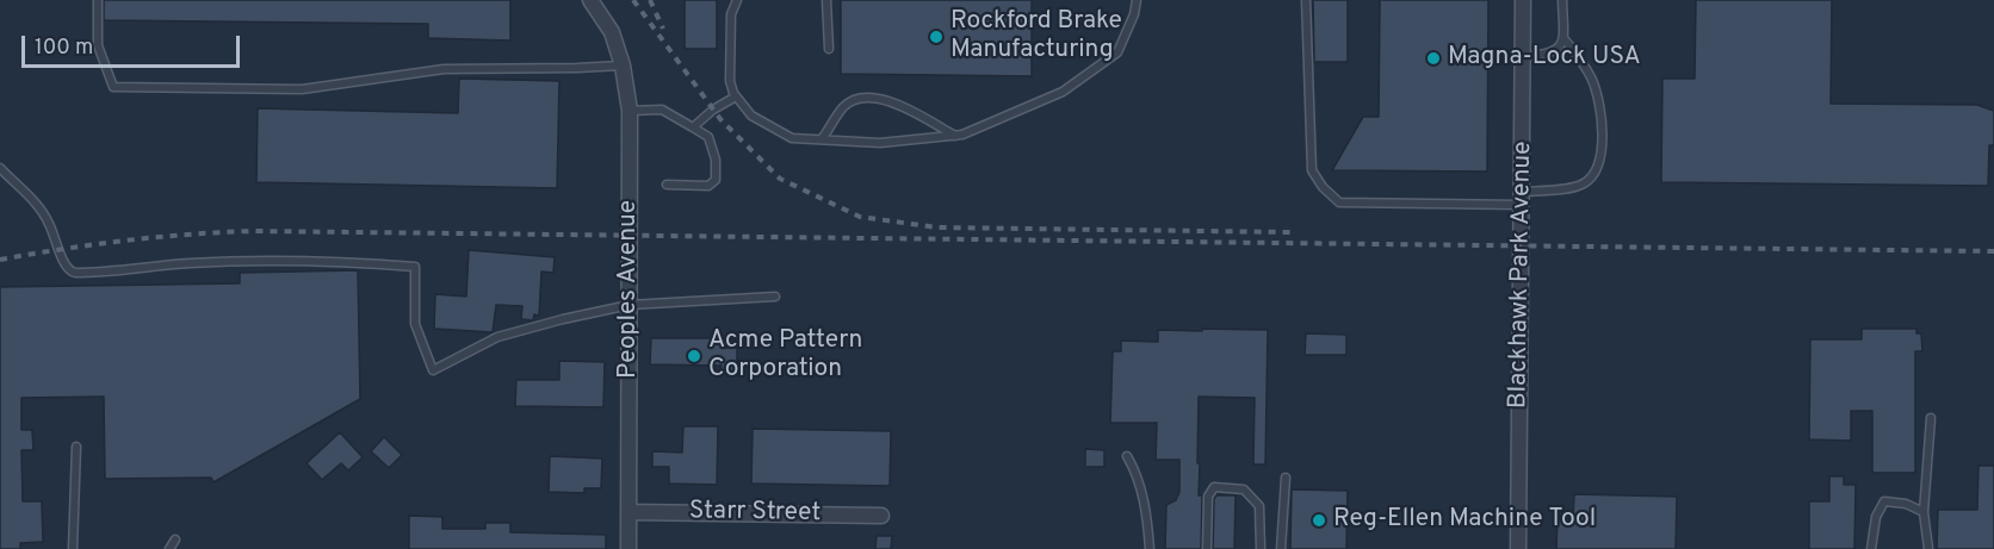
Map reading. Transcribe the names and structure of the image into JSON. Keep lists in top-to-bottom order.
{
  "streets": {
    "street": ["Blackhawk Park Avenue", "Peoples Avenue", "Starr Street"]
  },
  "crossings": [
    ["Peoples Avenue", "Starr Street"]
  ],
  "places": [
    "Rockford Brake Manufacturing",
    "Magna-Lock USA",
    "Acme Pattern Corporation",
    "Reg-Ellen Machine Tool"
  ],
  "scale_bar": "100 m"
}
